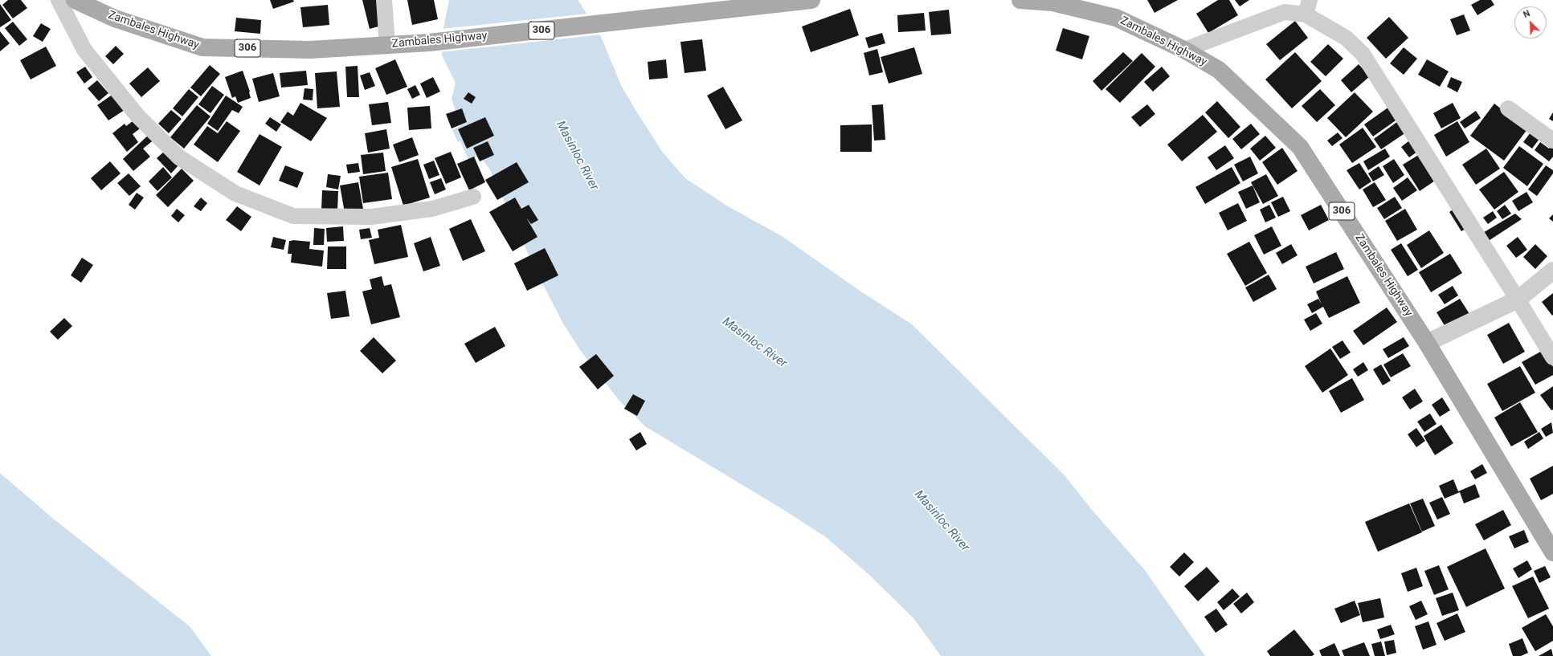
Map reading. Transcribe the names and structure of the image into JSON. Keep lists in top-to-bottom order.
{
  "streets": {
    "main road": ["Zambales Highway", "306"]
  },
  "water": ["Masinloc River"],
  "north": "top left"
}
